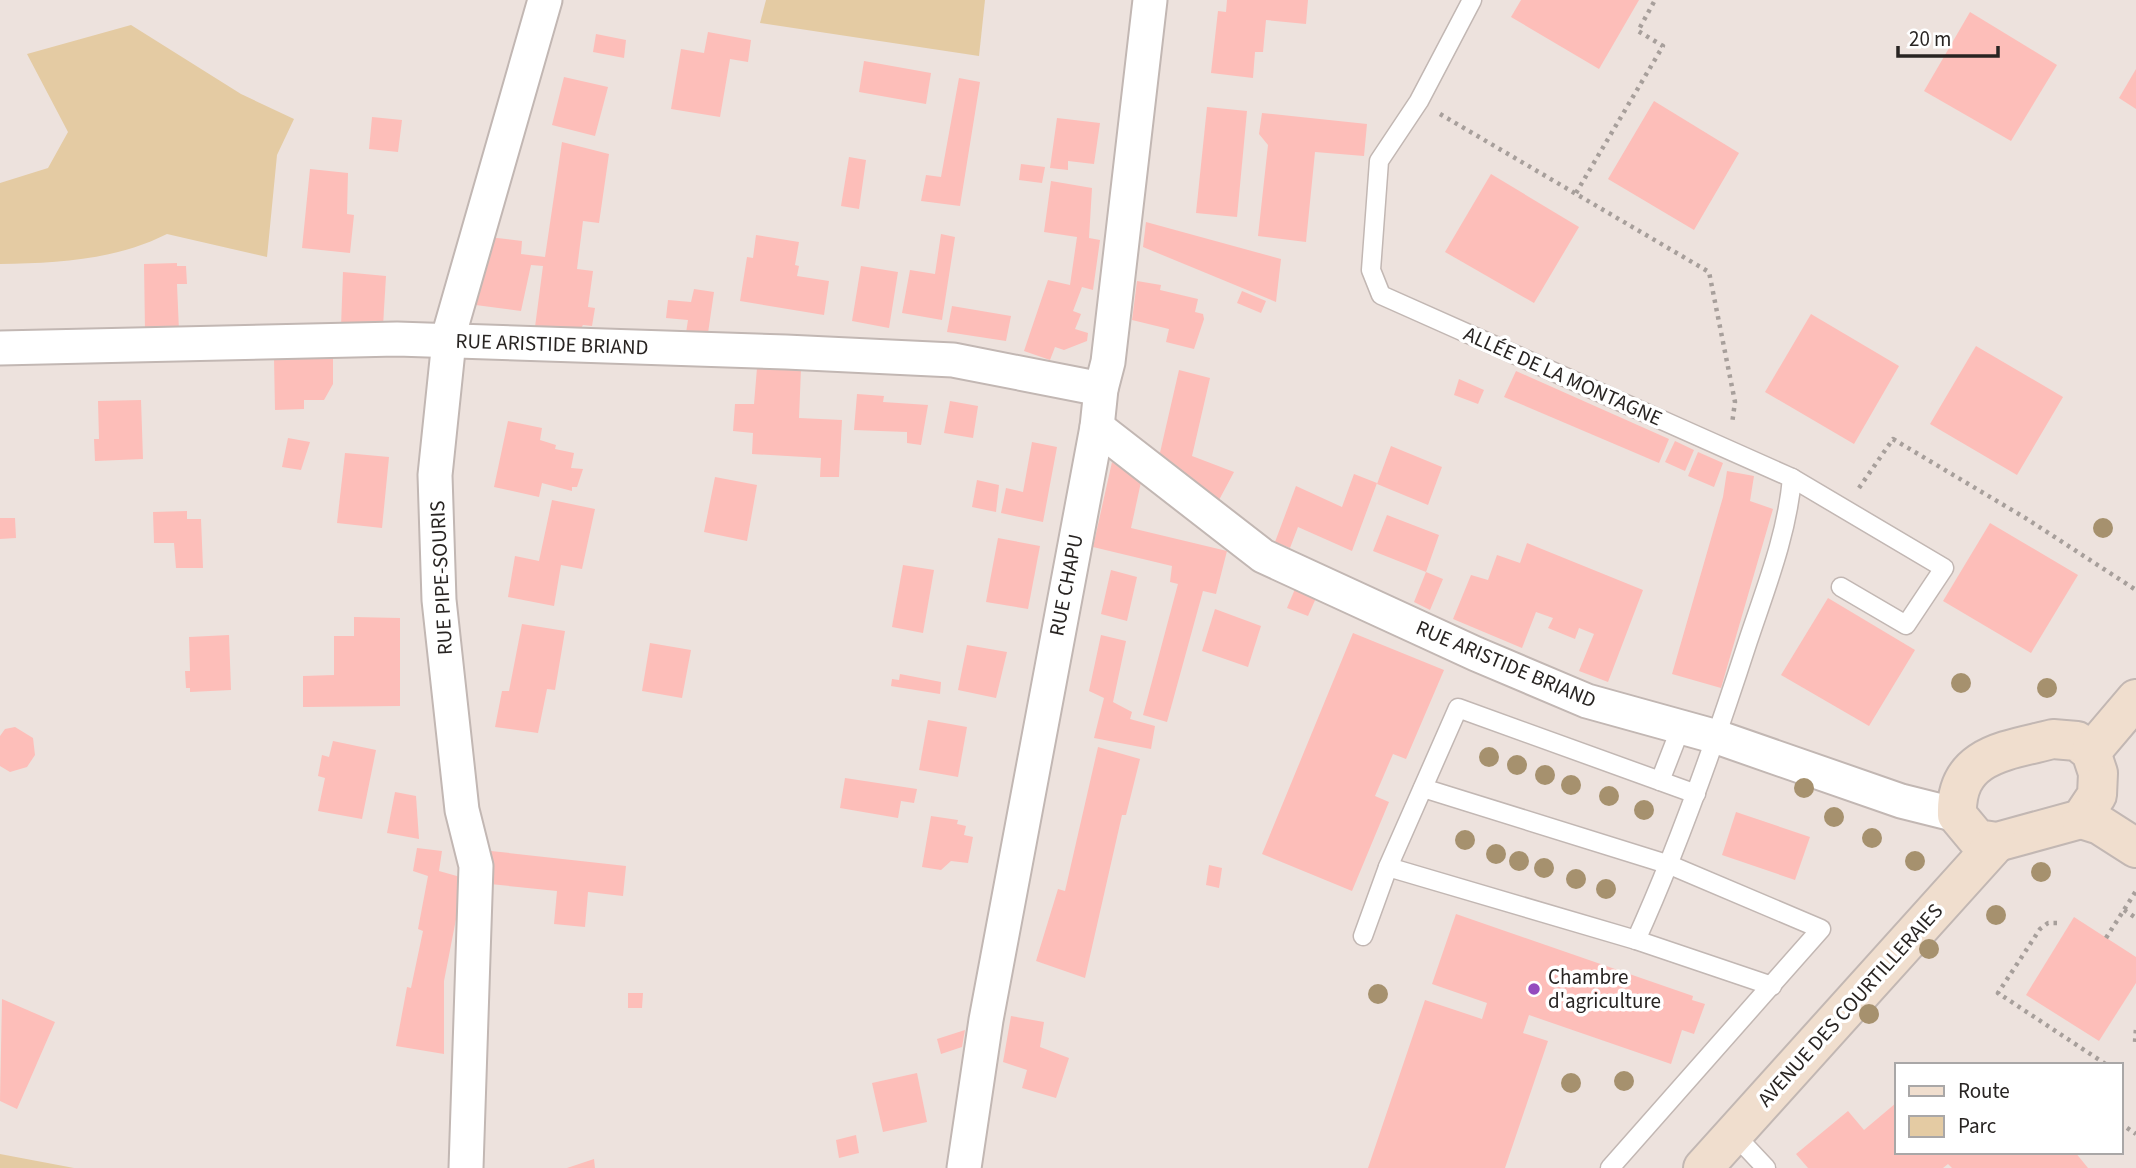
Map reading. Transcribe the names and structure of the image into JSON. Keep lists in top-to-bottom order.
{
  "streets": {
    "street": [
      "RUE ARISTIDE BRIAND",
      "RUE PIPE-SOURIS",
      "RUE CHAPU",
      "AVENUE DES COURTILLERAIES"
    ],
    "lane": ["ALLÉE DE LA MONTAGNE"]
  },
  "crossings": [
    ["RUE ARISTIDE BRIAND", "RUE PIPE-SOURIS"],
    ["RUE ARISTIDE BRIAND", "RUE CHAPU"],
    ["RUE ARISTIDE BRIAND", "AVENUE DES COURTILLERAIES"]
  ],
  "places": ["Chambre d'agriculture"],
  "legend": ["Route", "Parc"],
  "scale_bar": "20 m"
}
